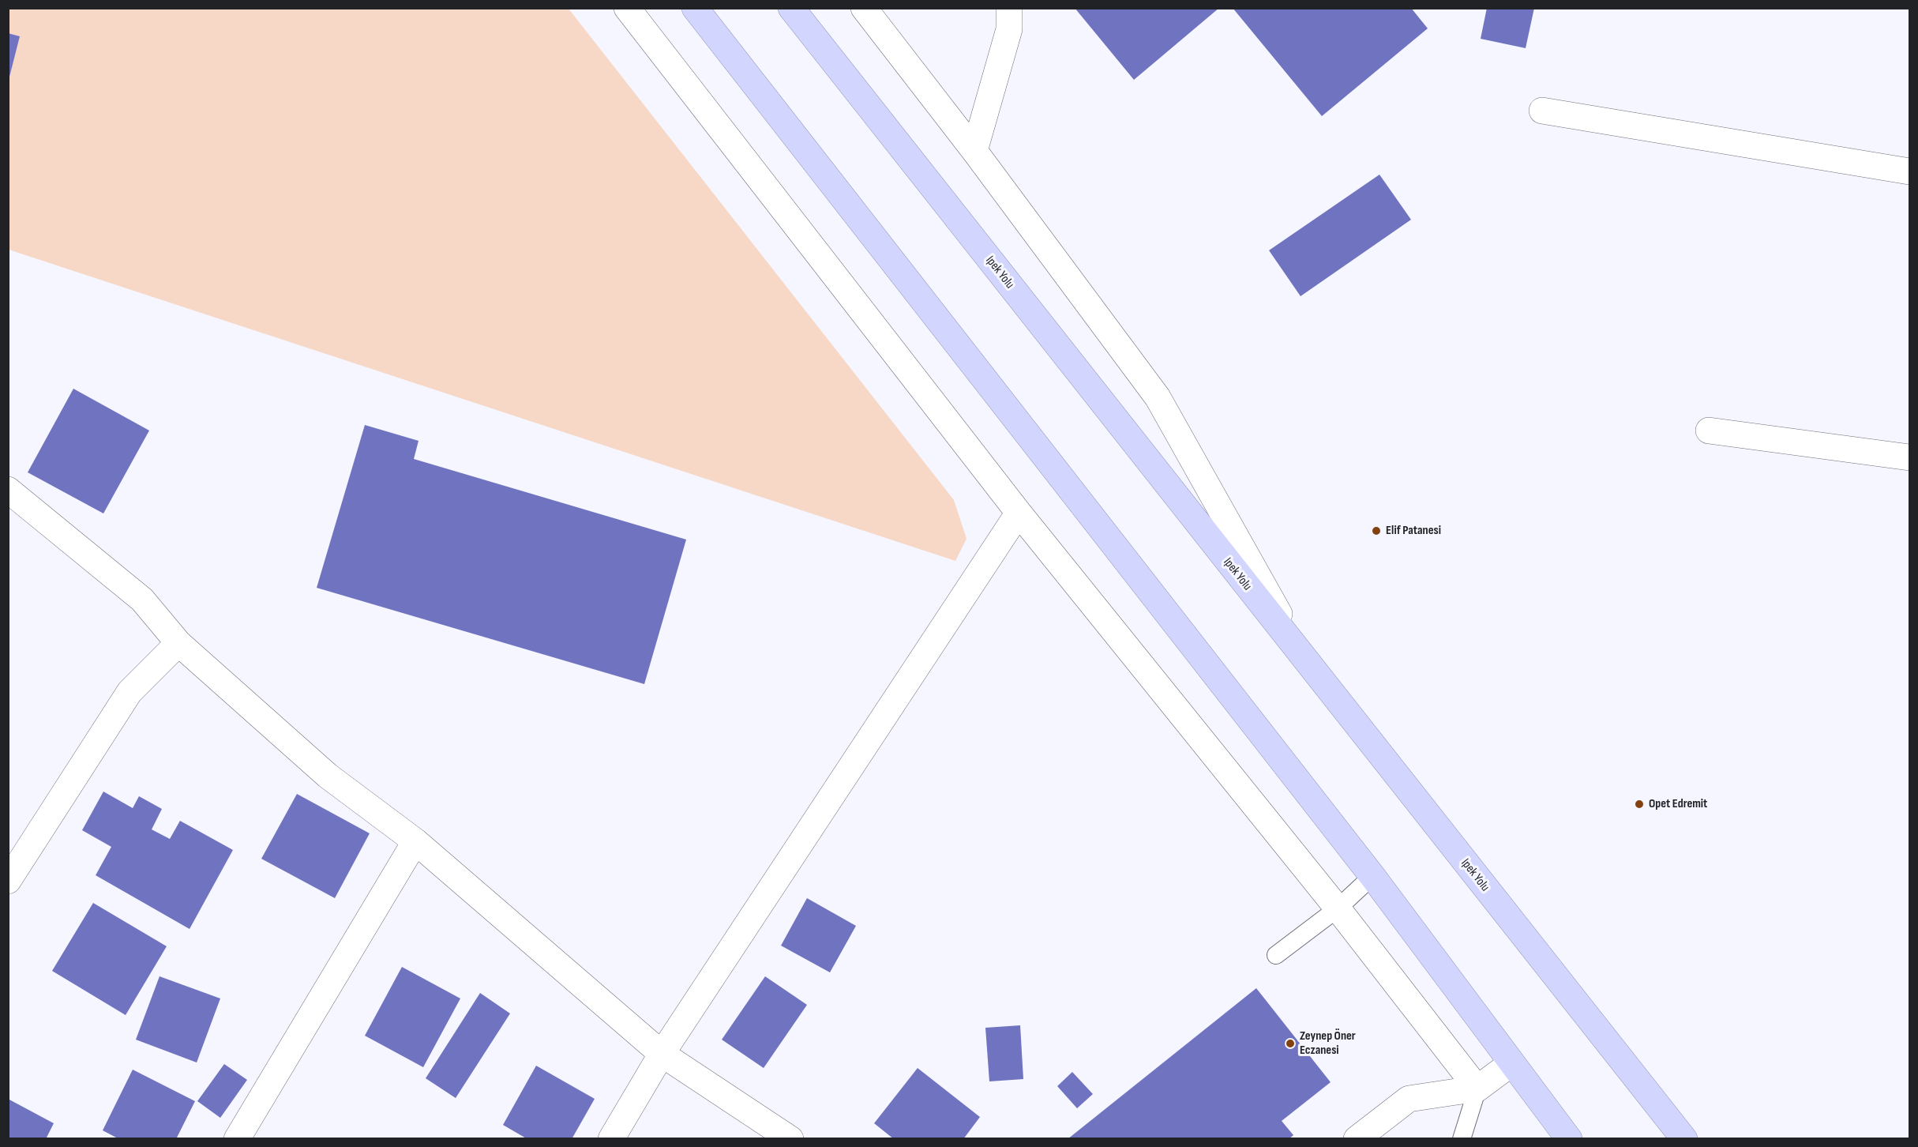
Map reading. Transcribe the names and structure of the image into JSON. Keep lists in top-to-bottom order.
{
  "streets": {
    "highway": ["Ipek Yolu"]
  },
  "places": ["Elif Patanesi", "Opet Edremit", "Zeynep Öner Eczanesi"]
}
